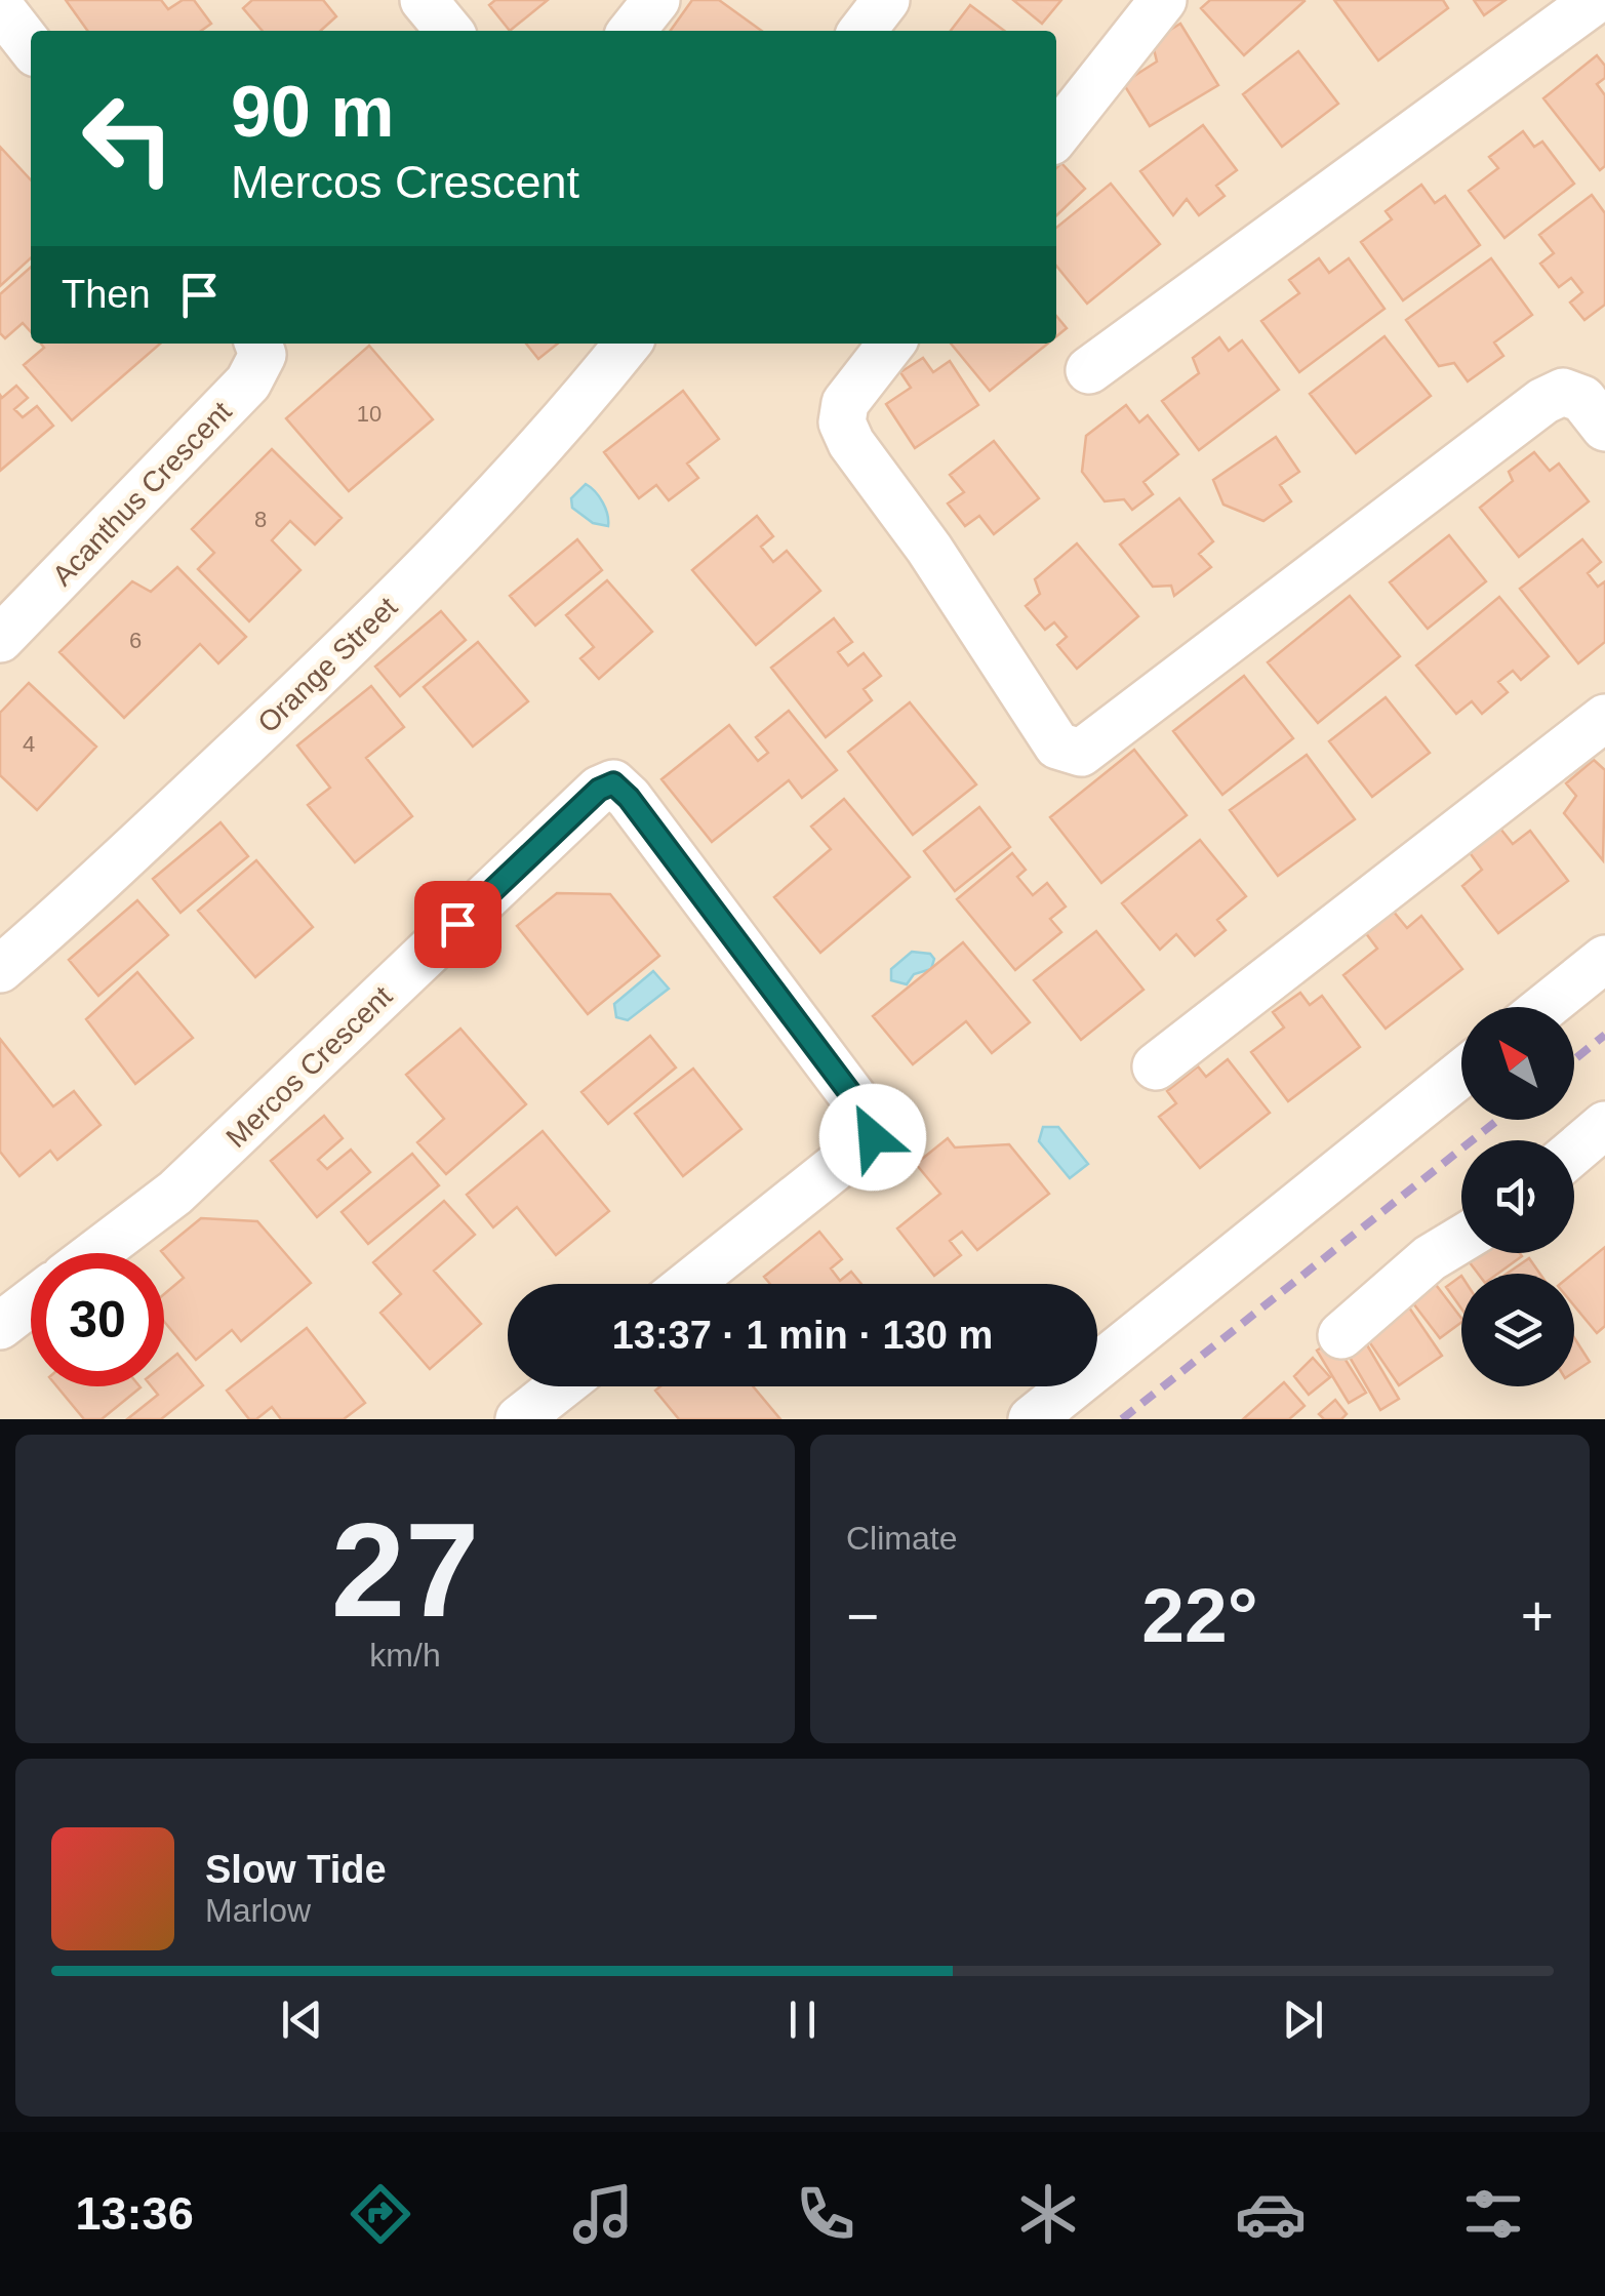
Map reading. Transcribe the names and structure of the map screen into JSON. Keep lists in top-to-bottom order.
{
  "streets": {
    "street": ["Acanthus Crescent", "Orange Street", "Mercos Crescent"]
  },
  "house_numbers": [
    "10",
    "8",
    "6",
    "4"
  ],
  "north": "top left",
  "page": {
    "turn": ["90 m", "Mercos Crescent"],
    "then": "Then",
    "limit": "30",
    "trip": "13:37 · 1 min · 130 m",
    "tile": [
      ["27", "km/h"],
      "Climate"
    ],
    "heat": ["−", "22°", "+"],
    "song": ["Slow Tide", "Marlow"],
    "tabs": "13:36"
  }
}
